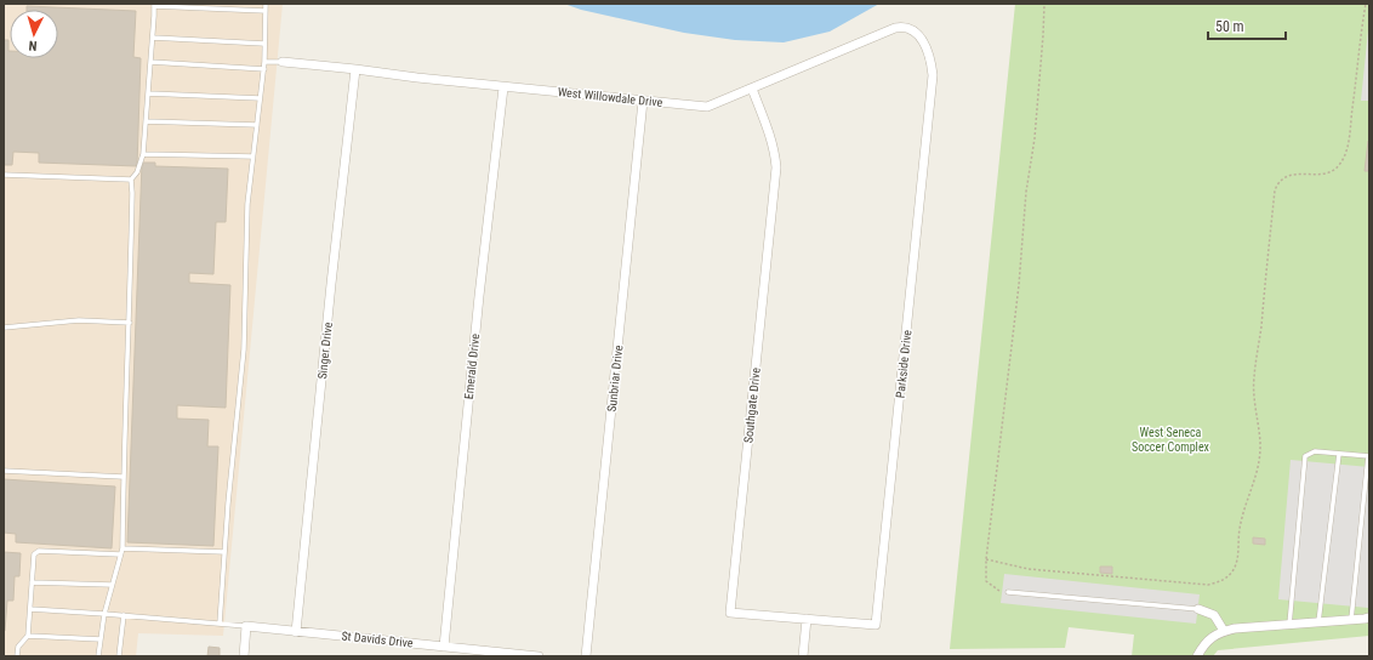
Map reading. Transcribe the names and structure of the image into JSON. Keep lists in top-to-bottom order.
{
  "streets": {
    "street": [
      "West Willowdale Drive",
      "Singer Drive",
      "Parkside Drive",
      "Emerald Drive",
      "Sunbriar Drive",
      "Southgate Drive",
      "St Davids Drive"
    ]
  },
  "crossings": [
    ["West Willowdale Drive", "Singer Drive"],
    ["West Willowdale Drive", "Parkside Drive"],
    ["West Willowdale Drive", "Emerald Drive"],
    ["West Willowdale Drive", "Sunbriar Drive"],
    ["West Willowdale Drive", "Southgate Drive"],
    ["Singer Drive", "St Davids Drive"],
    ["Parkside Drive", "Southgate Drive"],
    ["Emerald Drive", "St Davids Drive"]
  ],
  "parks": ["West Seneca Soccer Complex"],
  "scale_bar": "50 m",
  "north": "bottom"
}
